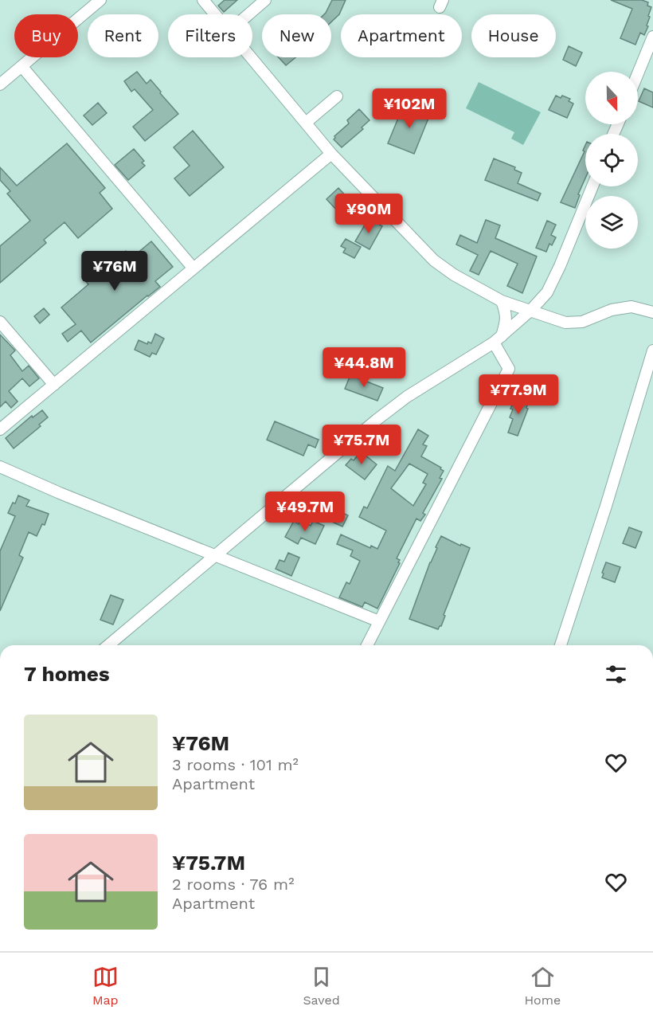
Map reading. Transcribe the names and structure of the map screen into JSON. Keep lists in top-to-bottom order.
{
  "north": "bottom",
  "page": {
    "chip": [
      "Buy",
      "Rent",
      "Filters",
      "New",
      "Apartment",
      "House"
    ],
    "price": [
      "¥102M",
      "¥90M",
      "¥76M",
      "¥44.8M",
      "¥77.9M",
      "¥75.7M",
      "¥49.7M"
    ],
    "heading": "7 homes",
    "list": [
      {
        "name": "¥76M",
        "note": "3 rooms · 101 m² · Apartment"
      },
      {
        "name": "¥75.7M",
        "note": "2 rooms · 76 m² · Apartment"
      }
    ],
    "tabs": ["Map", "Saved", "Home"]
  }
}
